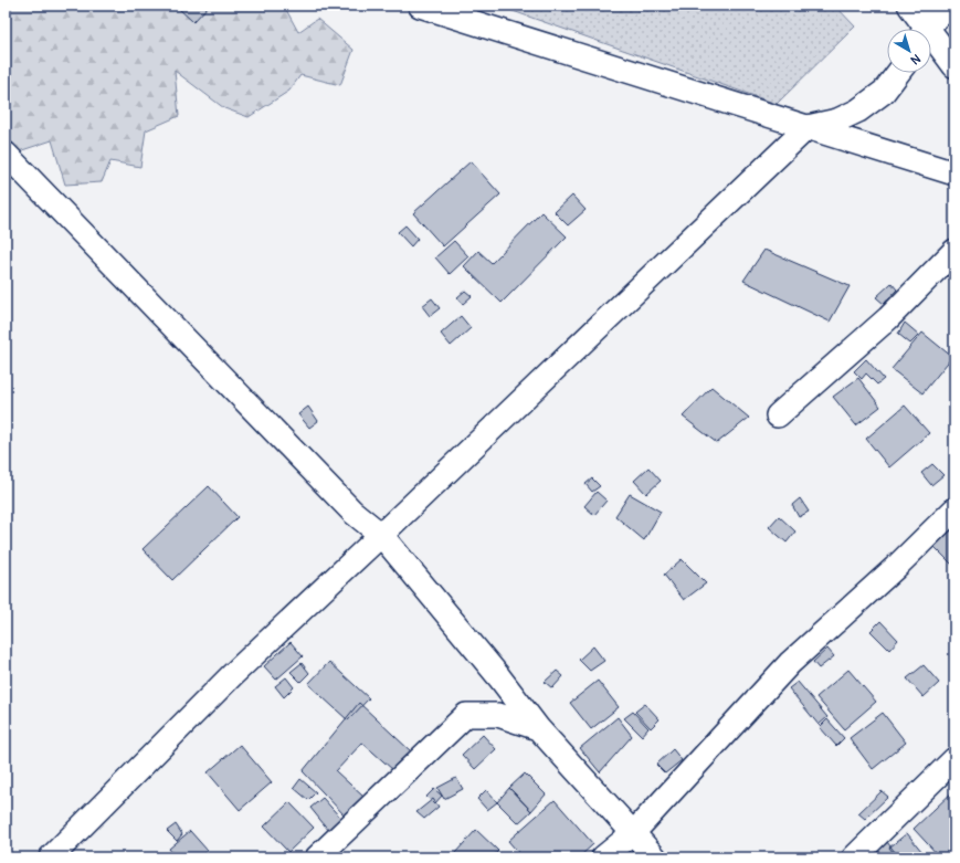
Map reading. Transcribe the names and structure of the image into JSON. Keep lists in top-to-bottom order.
{
  "north": "bottom right"
}
